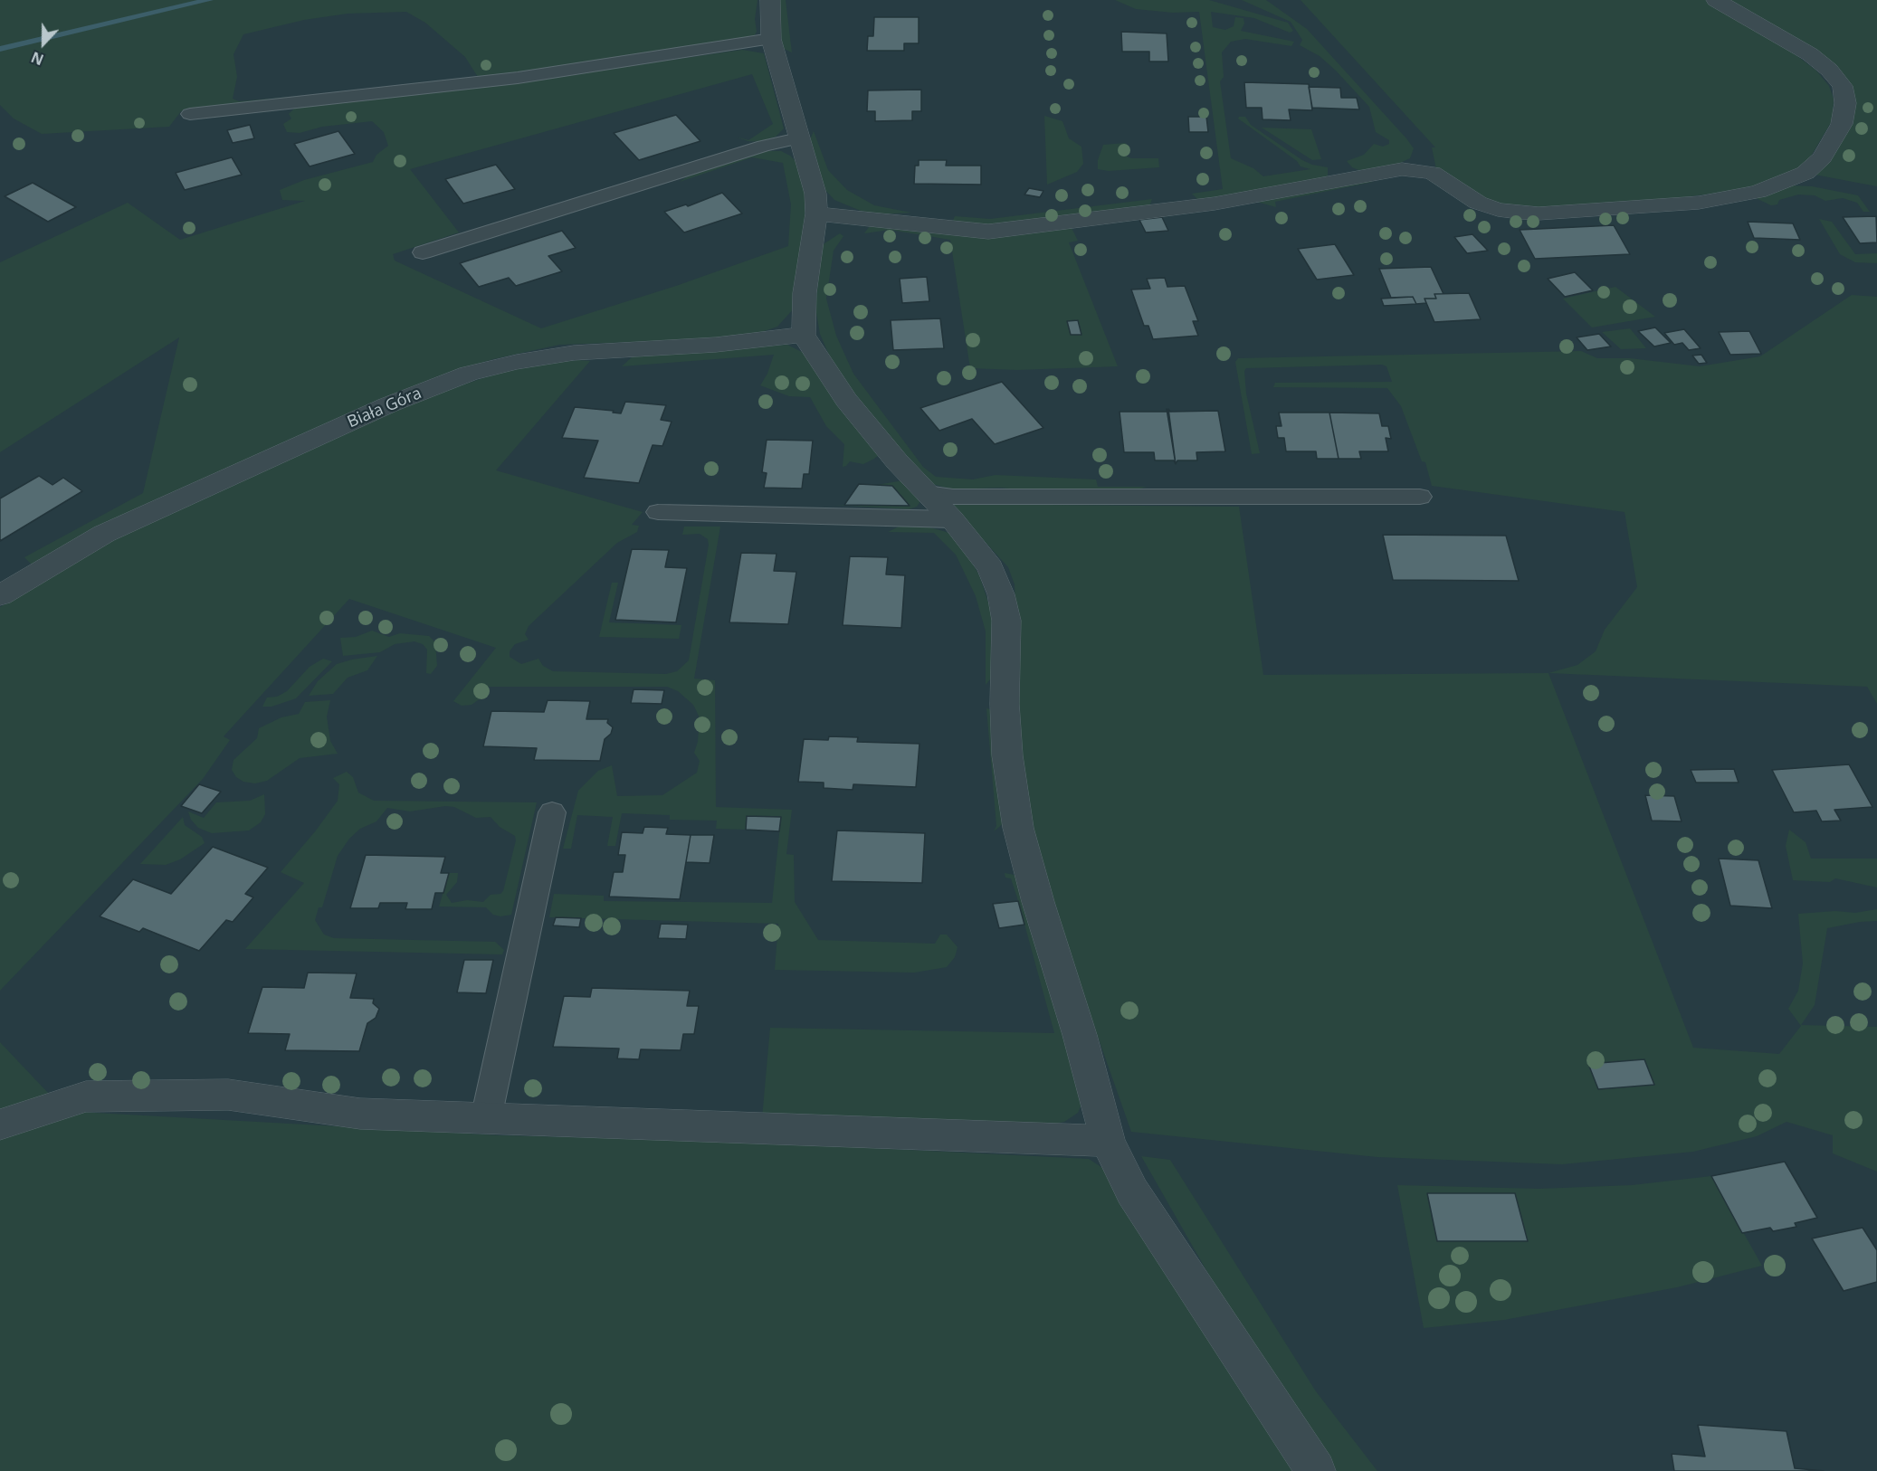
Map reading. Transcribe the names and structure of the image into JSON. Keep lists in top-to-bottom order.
{
  "streets": {
    "street": ["Biała Góra"]
  },
  "north": "bottom"
}
